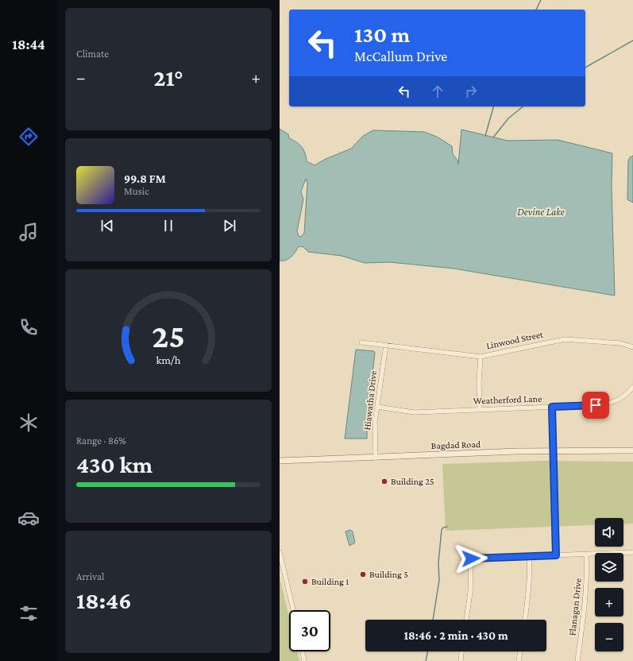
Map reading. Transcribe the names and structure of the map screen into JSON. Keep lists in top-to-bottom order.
{
  "streets": {
    "street": [
      "Linwood Street",
      "Weatherford Lane",
      "Hiawatha Drive",
      "Bagdad Road",
      "Flanagan Drive"
    ]
  },
  "crossings": [
    ["Linwood Street", "Hiawatha Drive"],
    ["Weatherford Lane", "Hiawatha Drive"],
    ["Hiawatha Drive", "Bagdad Road"]
  ],
  "water": ["Devine Lake"],
  "places": ["Building 25", "Building 5", "Building 1"],
  "page": {
    "tabs": "18:44",
    "tile": [
      "Climate",
      ["Range · 86%", "430 km"],
      ["Arrival", "18:46"]
    ],
    "turn": ["130 m", "McCallum Drive"],
    "heat": ["−", "21°", "+"],
    "song": ["99.8 FM", "Music"],
    "map_buttons": ["+", "−"],
    "limit": "30",
    "trip": "18:46 · 2 min · 430 m",
    "gauge": ["25", "km/h"]
  }
}
